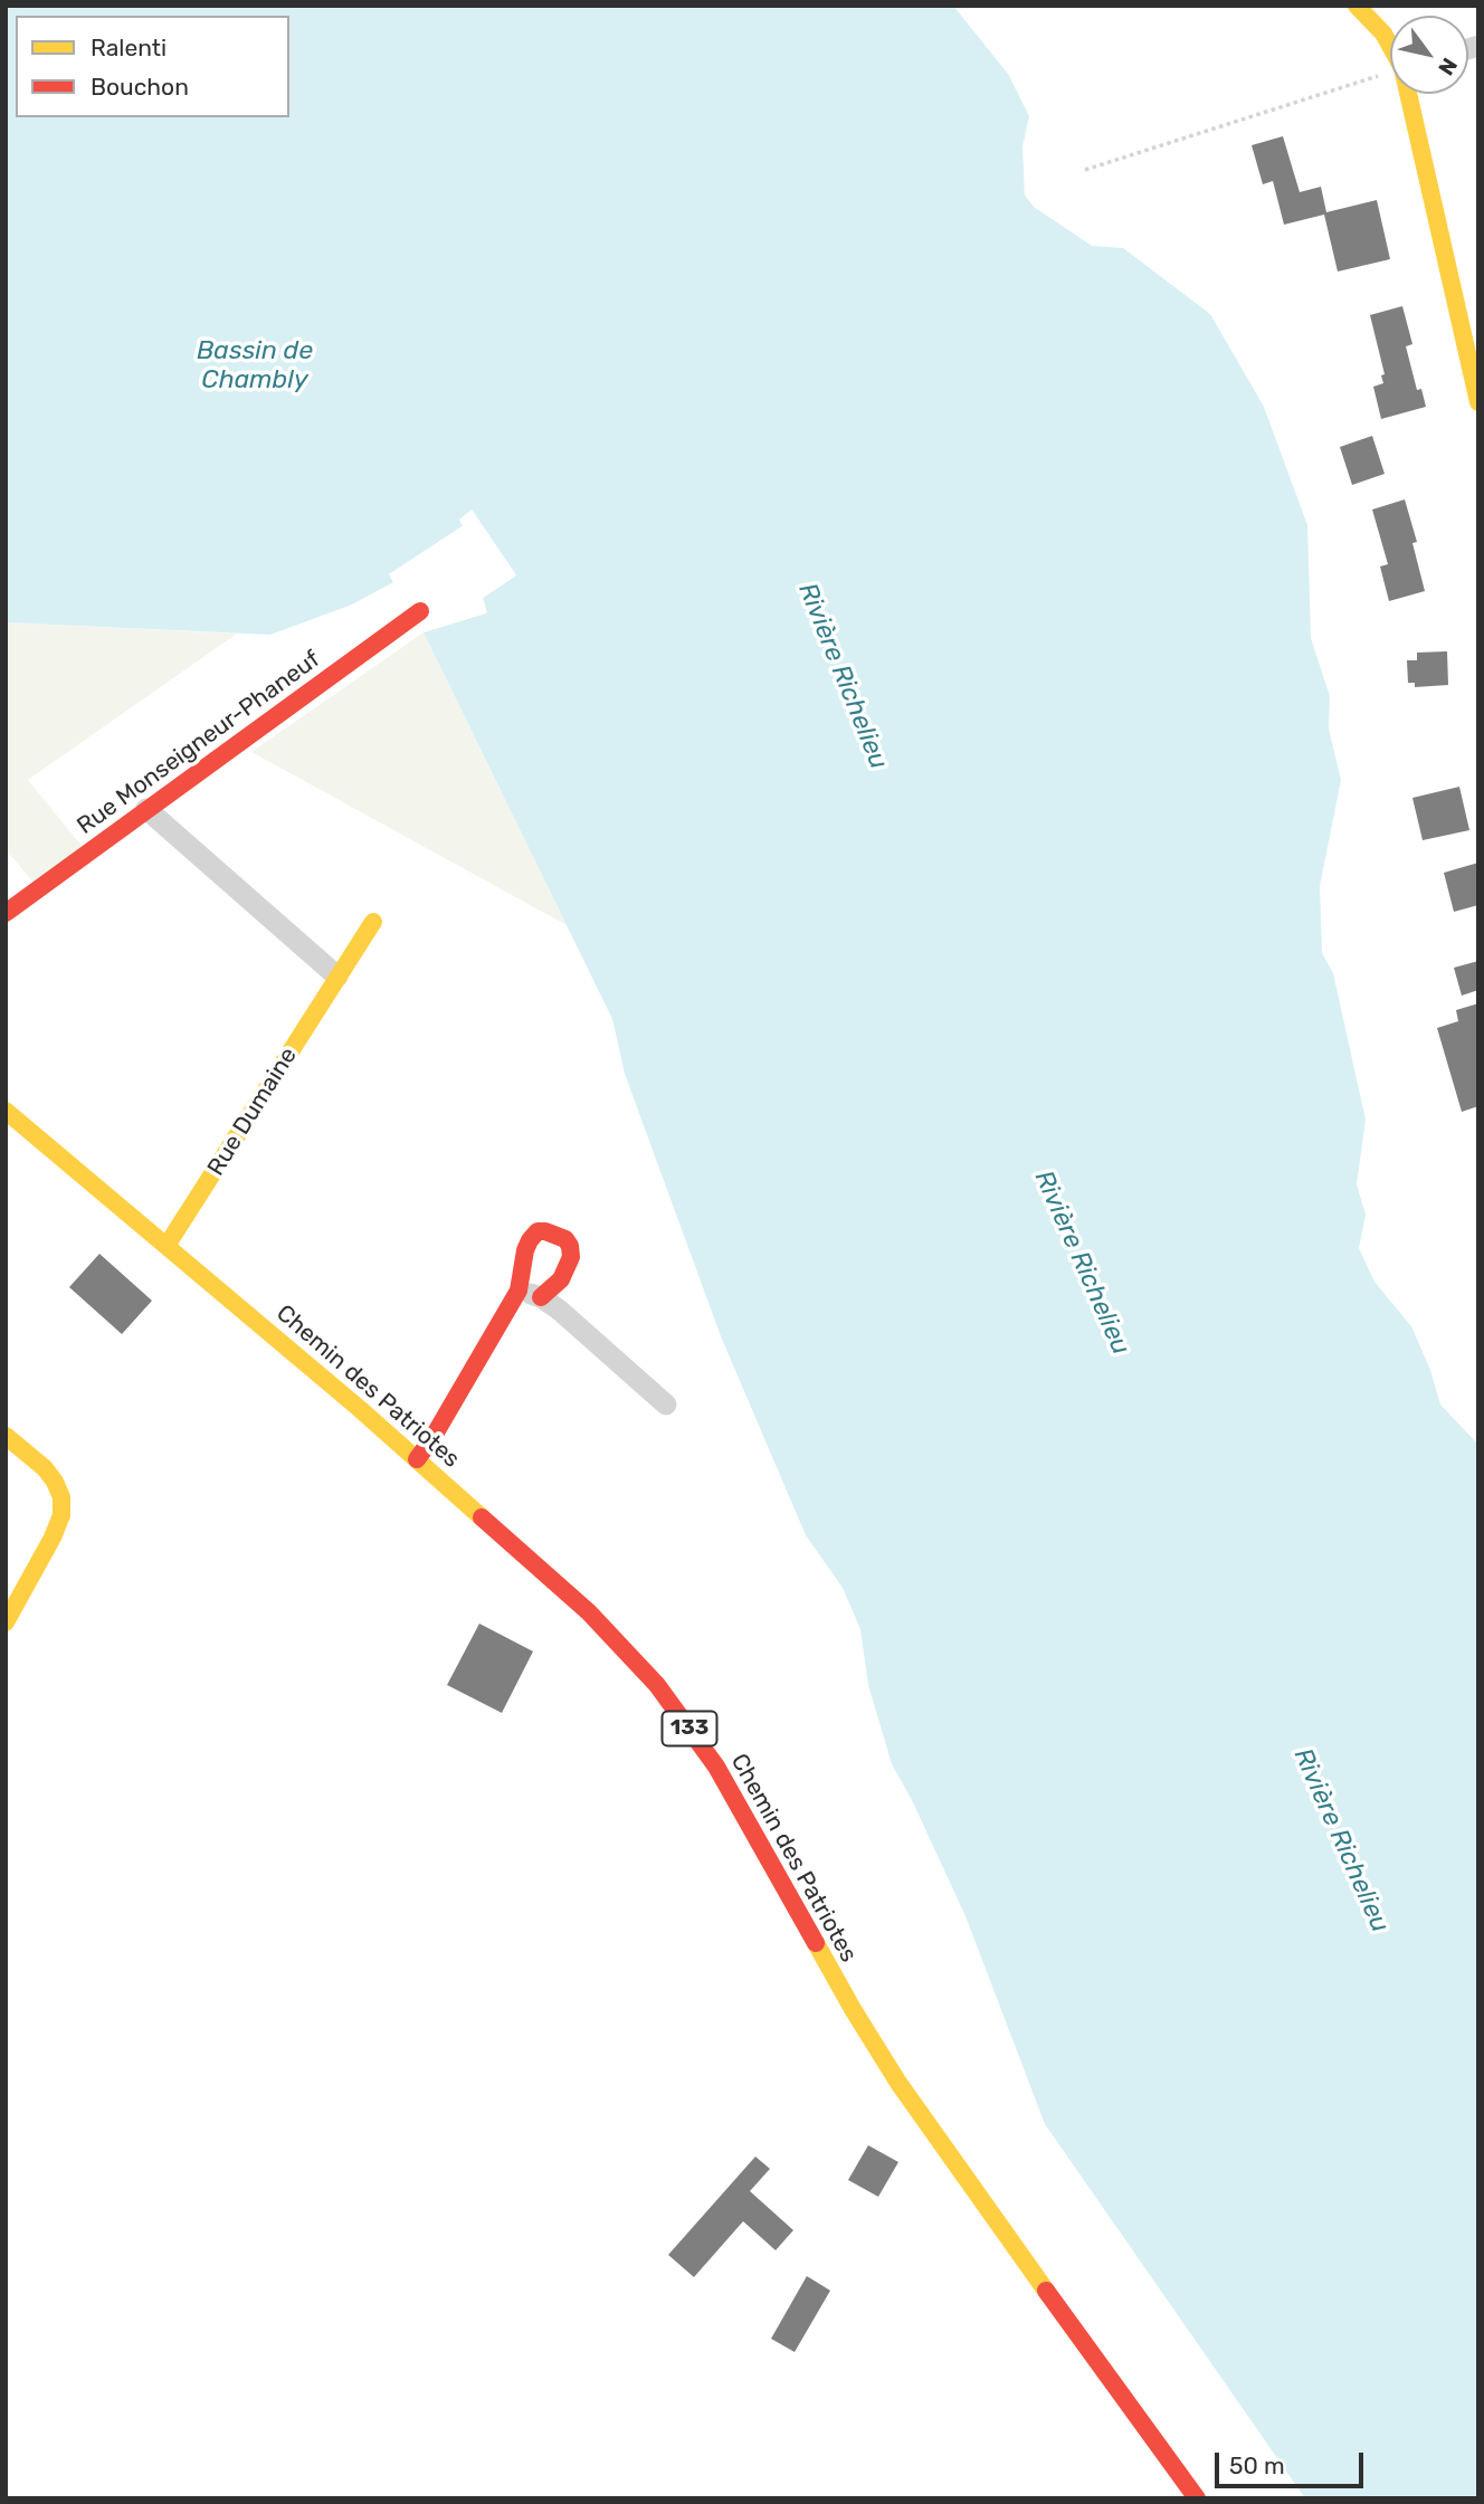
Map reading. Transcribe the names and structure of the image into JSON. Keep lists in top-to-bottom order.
{
  "streets": {
    "street": [
      "Rue Monseigneur-Phaneuf",
      "Rue Dumaine",
      "Chemin des Patriotes",
      "133"
    ]
  },
  "crossings": [
    ["Rue Dumaine", "Chemin des Patriotes"]
  ],
  "water": ["Bassin de Chambly", "Rivière Richelieu"],
  "legend": ["Ralenti", "Bouchon"],
  "scale_bar": "50 m",
  "north": "bottom right"
}
